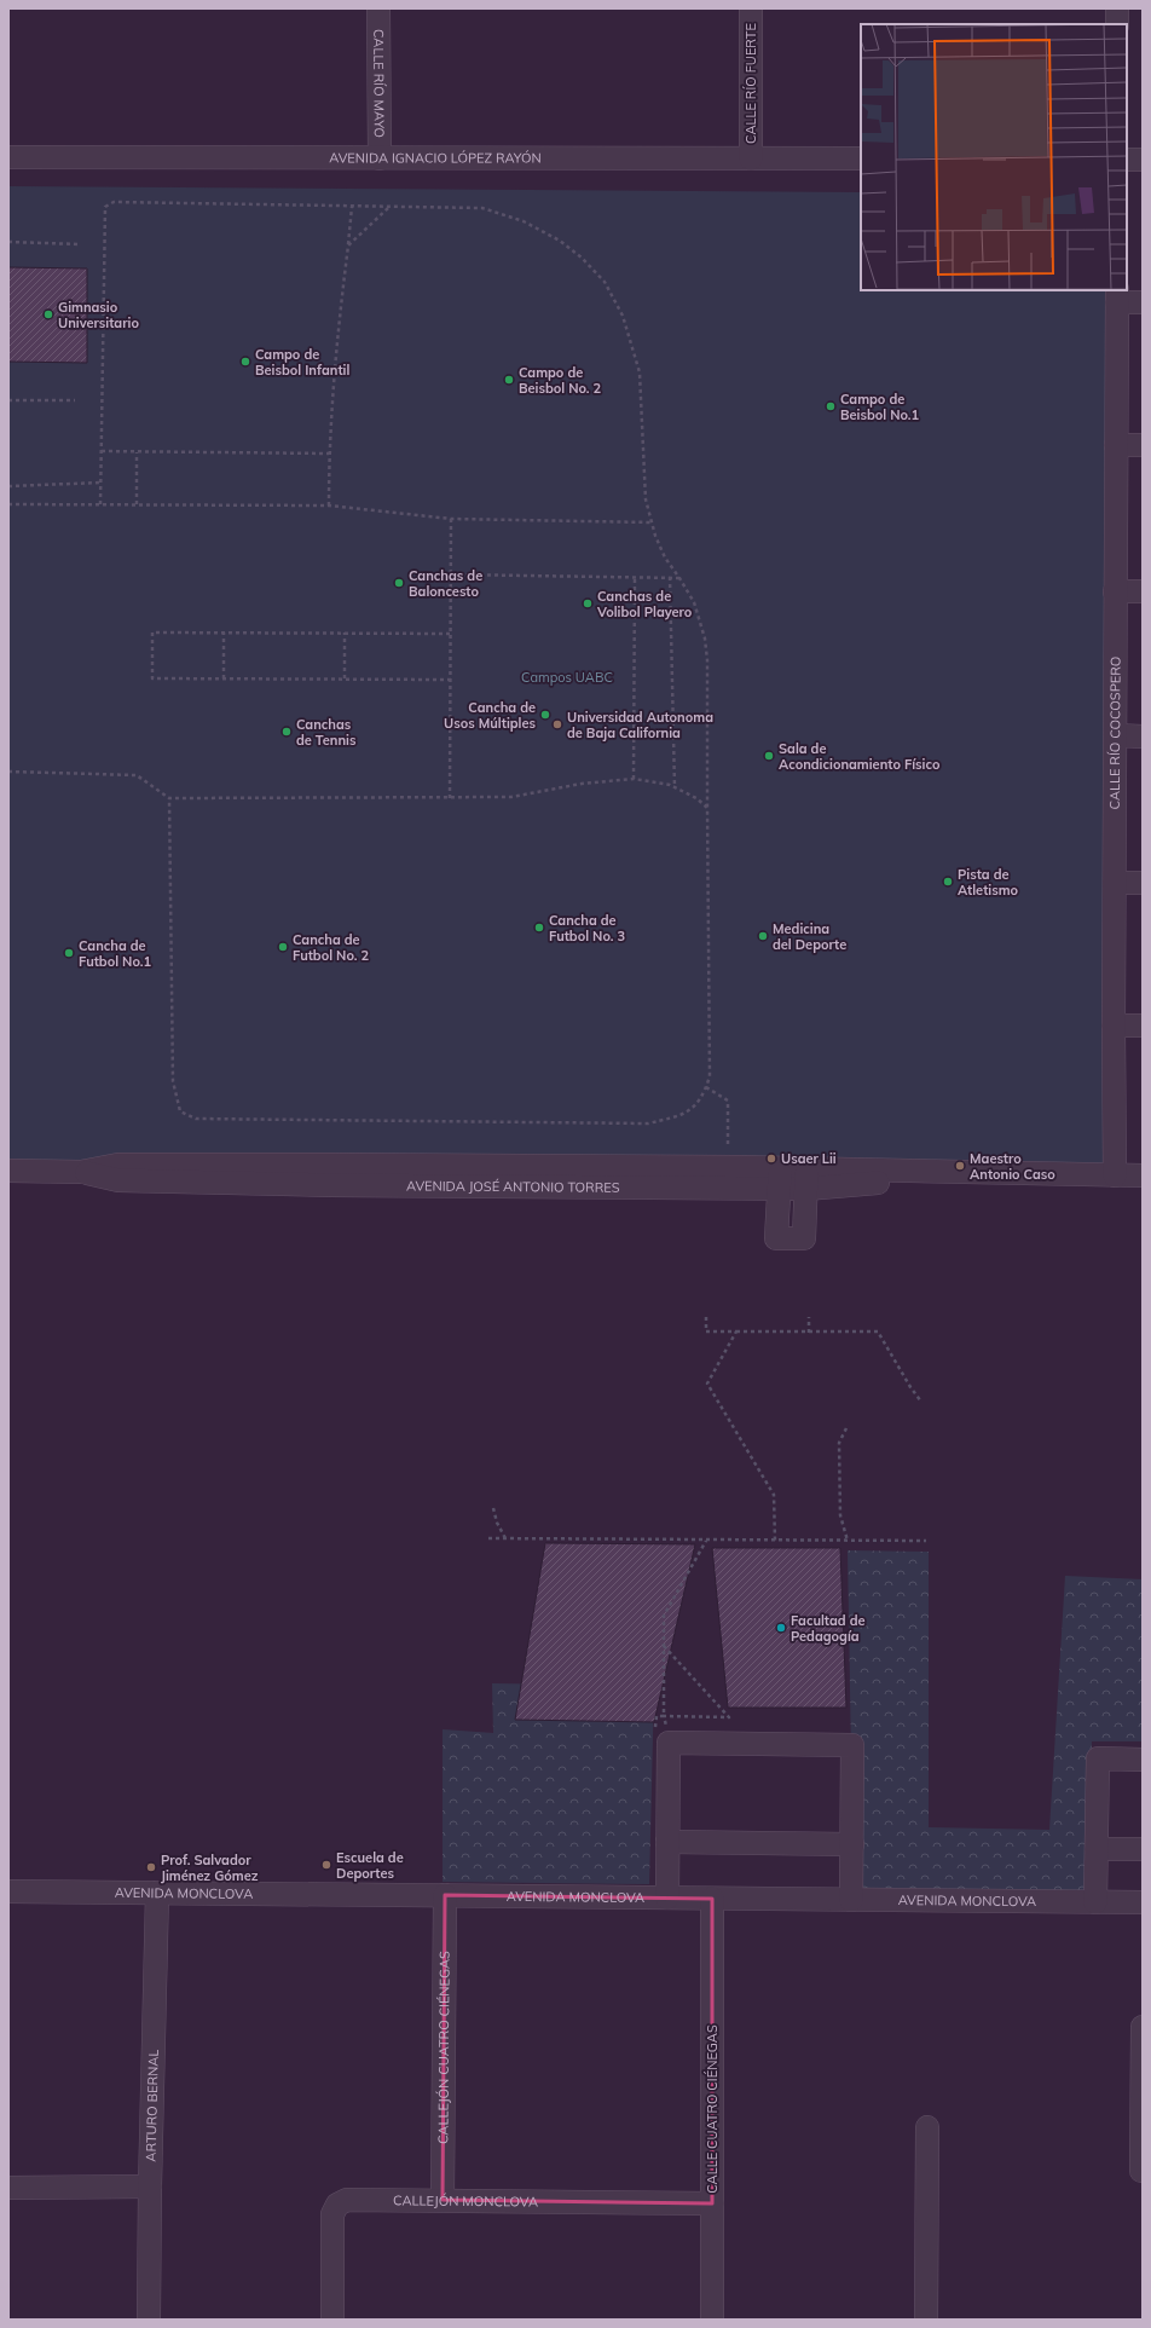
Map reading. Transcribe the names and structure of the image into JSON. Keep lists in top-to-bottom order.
{
  "streets": {
    "street": [
      "CALLE RÍO MAYO",
      "CALLE RÍO FUERTE",
      "AVENIDA IGNACIO LÓPEZ RAYÓN",
      "CALLE RÍO COCOSPERO",
      "AVENIDA JOSÉ ANTONIO TORRES",
      "AVENIDA MONCLOVA",
      "CALLEJÓN CUATRO CIÉNEGAS",
      "ARTURO BERNAL",
      "CALLE CUATRO CIÉNEGAS",
      "CALLEJÓN MONCLOVA"
    ]
  },
  "crossings": [
    ["CALLE RÍO MAYO", "AVENIDA IGNACIO LÓPEZ RAYÓN"],
    ["CALLE RÍO FUERTE", "AVENIDA IGNACIO LÓPEZ RAYÓN"],
    ["CALLE RÍO COCOSPERO", "AVENIDA JOSÉ ANTONIO TORRES"],
    ["AVENIDA MONCLOVA", "CALLEJÓN CUATRO CIÉNEGAS"],
    ["AVENIDA MONCLOVA", "ARTURO BERNAL"],
    ["AVENIDA MONCLOVA", "CALLE CUATRO CIÉNEGAS"],
    ["CALLEJÓN CUATRO CIÉNEGAS", "CALLEJÓN MONCLOVA"],
    ["CALLE CUATRO CIÉNEGAS", "CALLEJÓN MONCLOVA"]
  ],
  "parks": ["Campos UABC"],
  "places": [
    "Gimnasio Universitario",
    "Campo de Beisbol Infantil",
    "Campo de Beisbol No. 2",
    "Campo de Beisbol No.1",
    "Canchas de Baloncesto",
    "Canchas de Volibol Playero",
    "Cancha de Usos Múltiples",
    "Universidad Autonoma de Baja California",
    "Canchas de Tennis",
    "Sala de Acondicionamiento Físico",
    "Pista de Atletismo",
    "Cancha de Futbol No. 3",
    "Medicina del Deporte",
    "Cancha de Futbol No. 2",
    "Cancha de Futbol No.1",
    "Usaer Lii",
    "Maestro Antonio Caso",
    "Facultad de Pedagogía",
    "Escuela de Deportes",
    "Prof. Salvador Jiménez Gómez"
  ]
}
